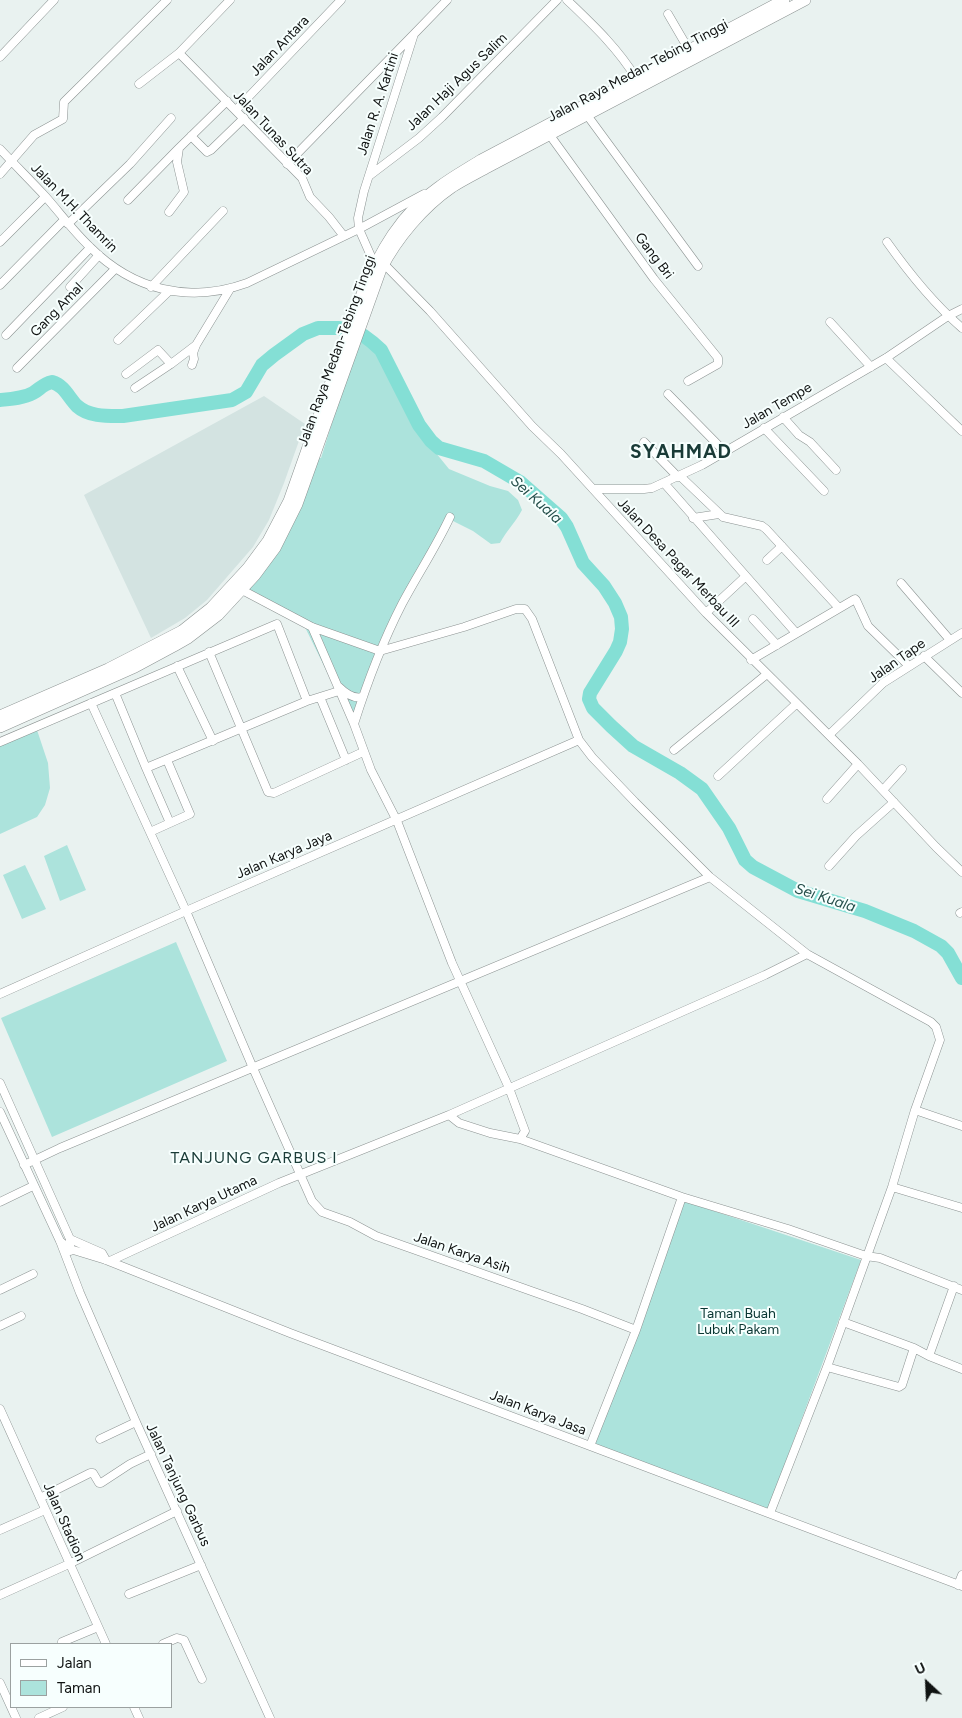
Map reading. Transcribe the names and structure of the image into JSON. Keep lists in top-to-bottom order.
{
  "streets": {
    "highway": ["Jalan Raya Medan-Tebing Tinggi"],
    "street": [
      "Jalan Antara",
      "Jalan Haji Agus Salim",
      "Jalan R. A. Kartini",
      "Jalan Tunas Sutra",
      "Jalan M.H. Thamrin",
      "Gang Bri",
      "Gang Amal",
      "Jalan Tempe",
      "Jalan Desa Pagar Merbau III",
      "Jalan Tape",
      "Jalan Karya Jaya",
      "Jalan Karya Utama",
      "Jalan Karya Asih",
      "Jalan Karya Jasa",
      "Jalan Tanjung Garbus",
      "Jalan Stadion"
    ]
  },
  "crossings": [
    ["Jalan Antara", "Jalan Tunas Sutra"],
    ["Jalan Raya Medan-Tebing Tinggi", "Jalan M.H. Thamrin"],
    ["Jalan Raya Medan-Tebing Tinggi", "Gang Bri"],
    ["Jalan Raya Medan-Tebing Tinggi", "Jalan Desa Pagar Merbau III"],
    ["Jalan Haji Agus Salim", "Jalan R. A. Kartini"],
    ["Jalan R. A. Kartini", "Jalan M.H. Thamrin"],
    ["Jalan Tunas Sutra", "Jalan M.H. Thamrin"],
    ["Jalan M.H. Thamrin", "Gang Amal"],
    ["Jalan Tempe", "Jalan Desa Pagar Merbau III"],
    ["Jalan Desa Pagar Merbau III", "Jalan Tape"],
    ["Jalan Karya Jaya", "Jalan Karya Asih"],
    ["Jalan Karya Utama", "Jalan Karya Asih"],
    ["Jalan Karya Utama", "Jalan Karya Jasa"],
    ["Jalan Karya Jasa", "Jalan Tanjung Garbus"]
  ],
  "districts": ["SYAHMAD", "TANJUNG GARBUS I"],
  "water": ["Sei Kuala"],
  "parks": ["Taman Buah Lubuk Pakam"],
  "legend": ["Jalan", "Taman"],
  "north": "top left"
}
